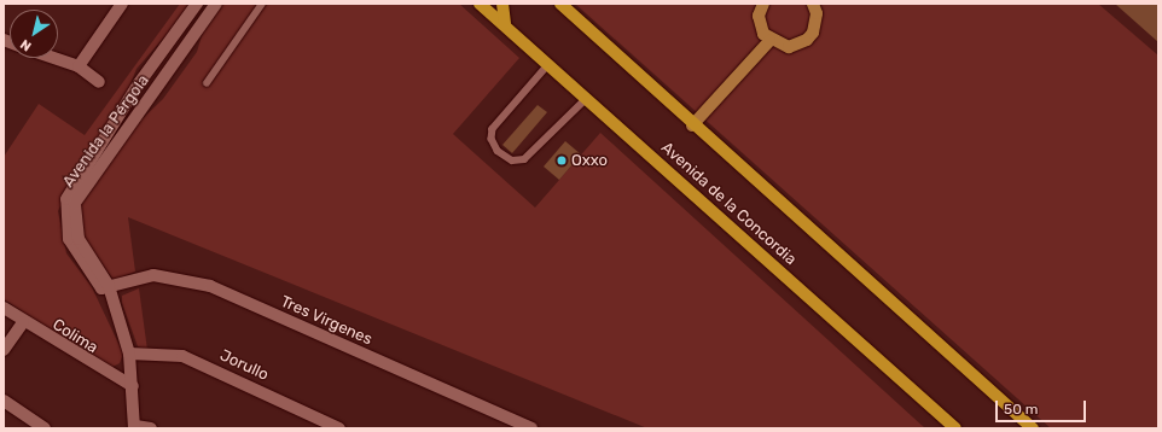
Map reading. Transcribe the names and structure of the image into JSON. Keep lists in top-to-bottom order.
{
  "streets": {
    "main road": ["Avenida de la Concordia"],
    "street": [
      "Avenida la Pérgola",
      "Tres Virgenes",
      "Colima",
      "Jorullo"
    ]
  },
  "crossings": [
    ["Avenida la Pérgola", "Tres Virgenes"]
  ],
  "places": ["Oxxo"],
  "scale_bar": "50 m",
  "north": "bottom left"
}
